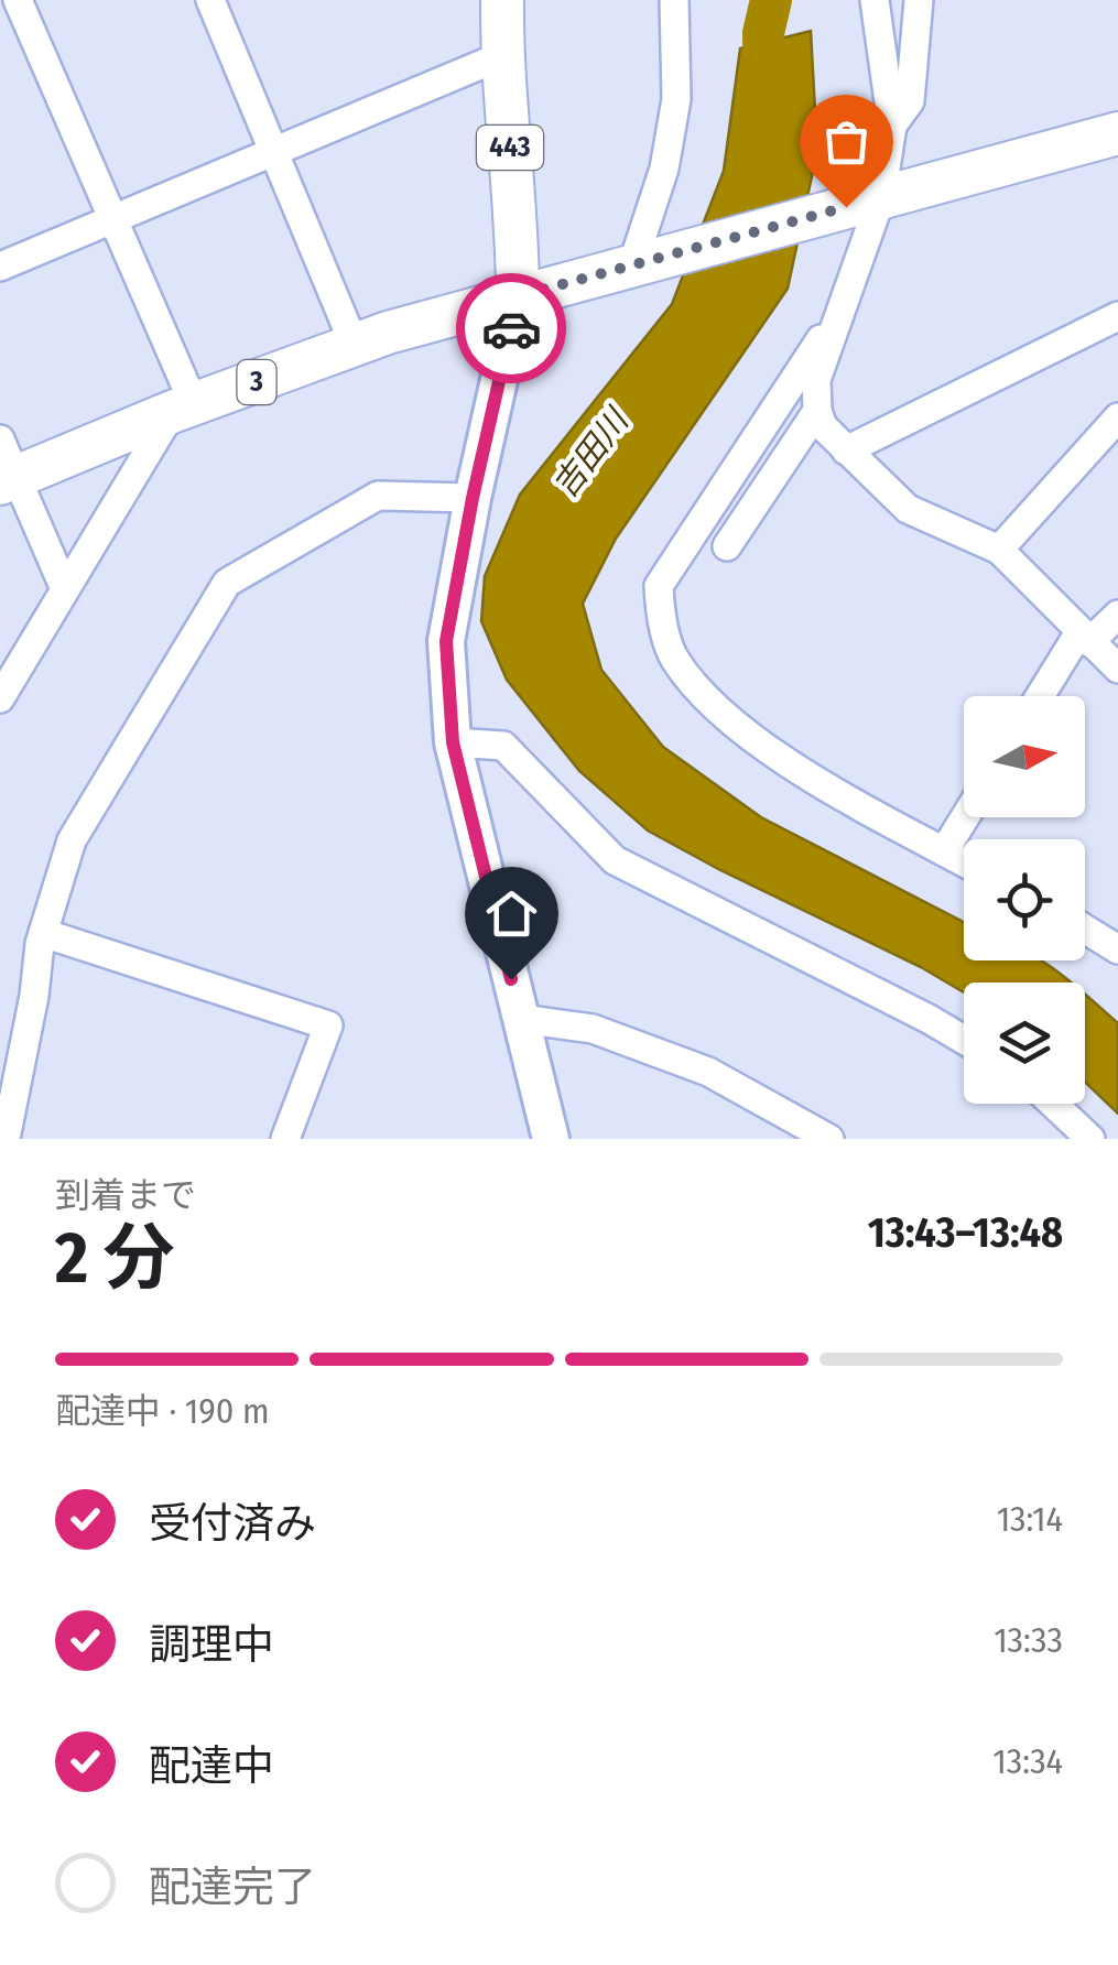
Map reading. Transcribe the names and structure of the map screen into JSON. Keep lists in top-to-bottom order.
{
  "streets": {
    "highway": ["443", "3"]
  },
  "crossings": [
    ["443", "3"]
  ],
  "water": ["吉田川"],
  "north": "right",
  "page": {
    "heading": ["2 分", "到着まで", "13:43–13:48"],
    "bar": "配達中 · 190 m",
    "list": [
      ["受付済み", "13:14"],
      ["調理中", "13:33"],
      ["配達中", "13:34"],
      "配達完了"
    ]
  }
}
